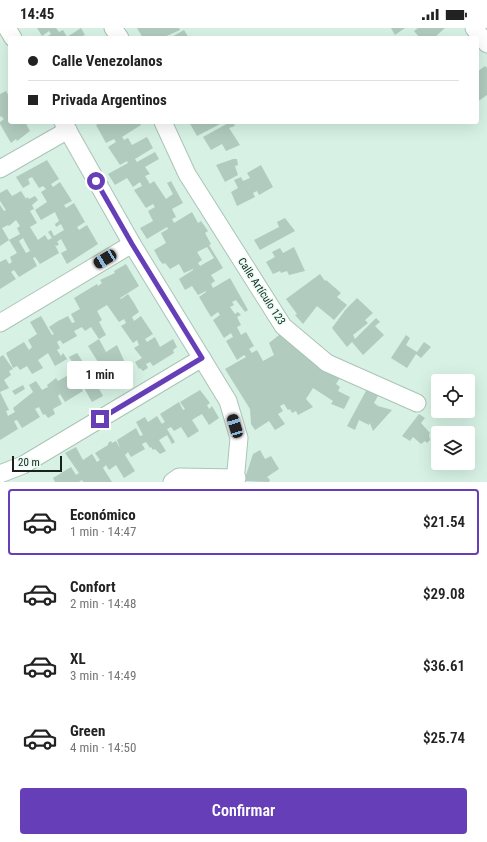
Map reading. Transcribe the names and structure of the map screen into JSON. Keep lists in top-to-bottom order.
{
  "streets": {
    "street": ["Calle Artículo 123"]
  },
  "scale_bar": "20 m",
  "page": {
    "status": "14:45",
    "banner": ["Calle Venezolanos", "Privada Argentinos"],
    "bubble": "1 min",
    "scale": "20 m",
    "list": [
      {
        "name": "Económico",
        "note": "1 min · 14:47",
        "value": "$21.54"
      },
      {
        "name": "Confort",
        "note": "2 min · 14:48",
        "value": "$29.08"
      },
      {
        "name": "XL",
        "note": "3 min · 14:49",
        "value": "$36.61"
      },
      {
        "name": "Green",
        "note": "4 min · 14:50",
        "value": "$25.74"
      }
    ],
    "buttons": "Confirmar"
  }
}
